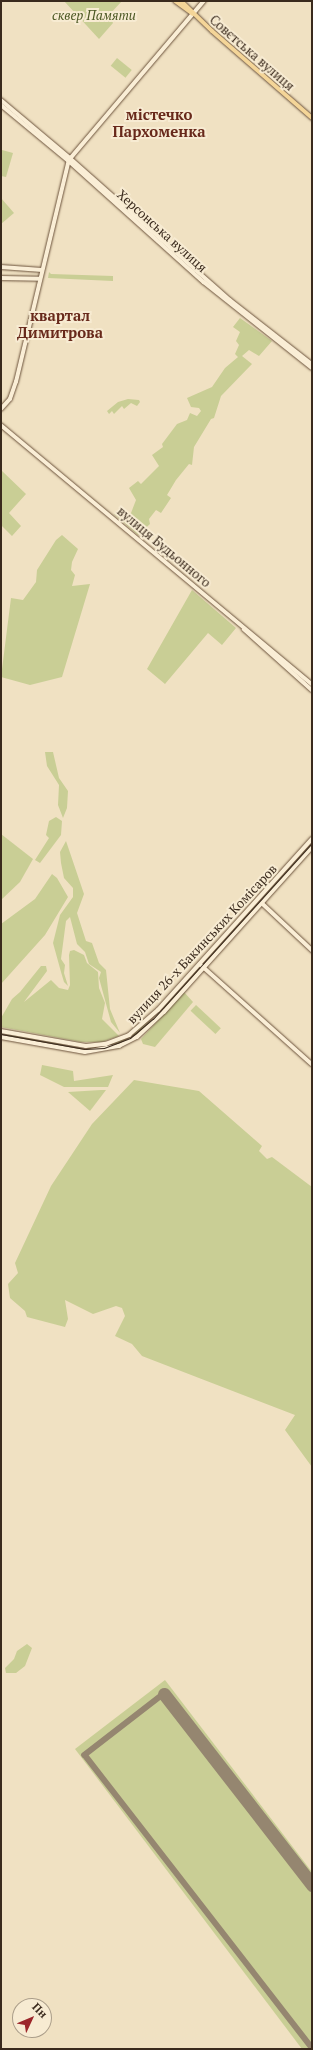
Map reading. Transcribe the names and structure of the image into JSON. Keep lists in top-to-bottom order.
{
  "streets": {
    "main road": ["Совєтська вулиця"],
    "street": ["Херсонська вулиця", "вулиця Будьонного", "вулиця 26-х Бакинських Комісаров"]
  },
  "districts": ["містечко Пархоменка", "квартал Димитрова"],
  "parks": ["сквер Памяти"],
  "north": "top right"
}
